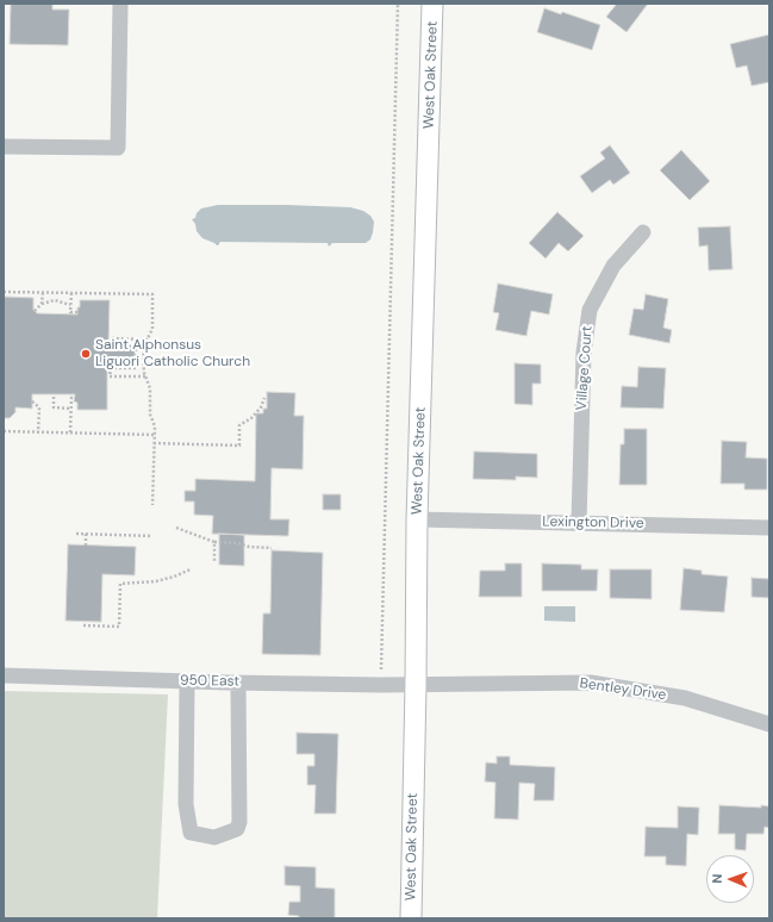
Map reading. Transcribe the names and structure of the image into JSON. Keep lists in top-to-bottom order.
{
  "streets": {
    "main road": ["West Oak Street"],
    "street": [
      "Village Court",
      "Lexington Drive",
      "950 East",
      "Bentley Drive"
    ]
  },
  "crossings": [
    ["West Oak Street", "Lexington Drive"],
    ["West Oak Street", "950 East"],
    ["West Oak Street", "Bentley Drive"],
    ["Village Court", "Lexington Drive"],
    ["950 East", "Bentley Drive"]
  ],
  "places": ["Saint Alphonsus Liguori Catholic Church"],
  "north": "left"
}
